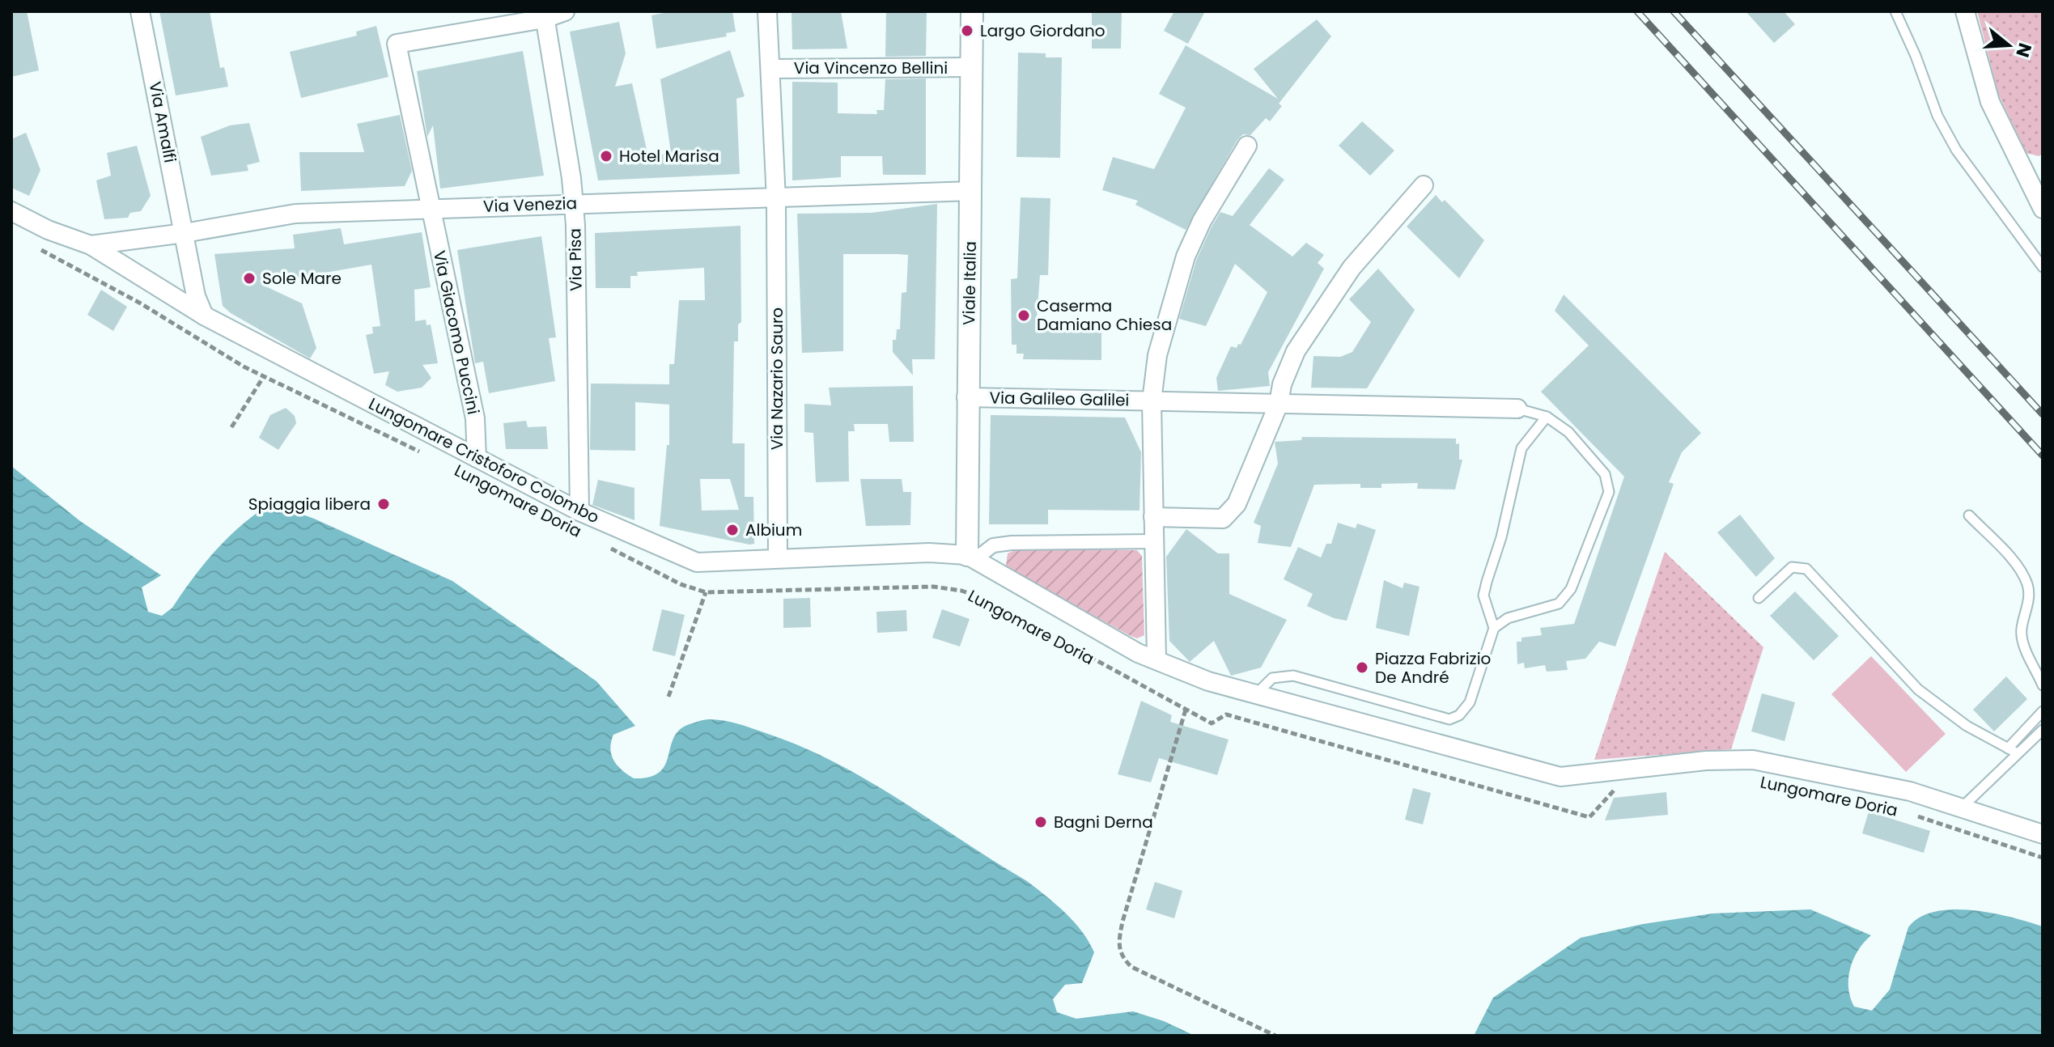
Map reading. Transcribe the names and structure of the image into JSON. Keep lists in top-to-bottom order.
{
  "streets": {
    "street": [
      "Via Vincenzo Bellini",
      "Via Amalfi",
      "Via Venezia",
      "Via Pisa",
      "Viale Italia",
      "Via Giacomo Puccini",
      "Via Nazario Sauro",
      "Via Galileo Galilei",
      "Lungomare Cristoforo Colombo",
      "Lungomare Doria"
    ]
  },
  "crossings": [
    ["Via Vincenzo Bellini", "Viale Italia"],
    ["Via Vincenzo Bellini", "Via Nazario Sauro"],
    ["Via Amalfi", "Via Venezia"],
    ["Via Venezia", "Via Pisa"],
    ["Via Venezia", "Viale Italia"],
    ["Via Venezia", "Via Giacomo Puccini"],
    ["Via Venezia", "Via Nazario Sauro"],
    ["Via Venezia", "Lungomare Cristoforo Colombo"],
    ["Via Pisa", "Via Giacomo Puccini"],
    ["Via Pisa", "Lungomare Cristoforo Colombo"],
    ["Viale Italia", "Via Galileo Galilei"],
    ["Viale Italia", "Lungomare Doria"],
    ["Via Giacomo Puccini", "Lungomare Cristoforo Colombo"],
    ["Via Nazario Sauro", "Lungomare Cristoforo Colombo"]
  ],
  "places": [
    "Largo Giordano",
    "Hotel Marisa",
    "Sole Mare",
    "Caserma Damiano Chiesa",
    "Spiaggia libera",
    "Albium",
    "Piazza Fabrizio De André",
    "Bagni Derna"
  ],
  "north": "right"
}
